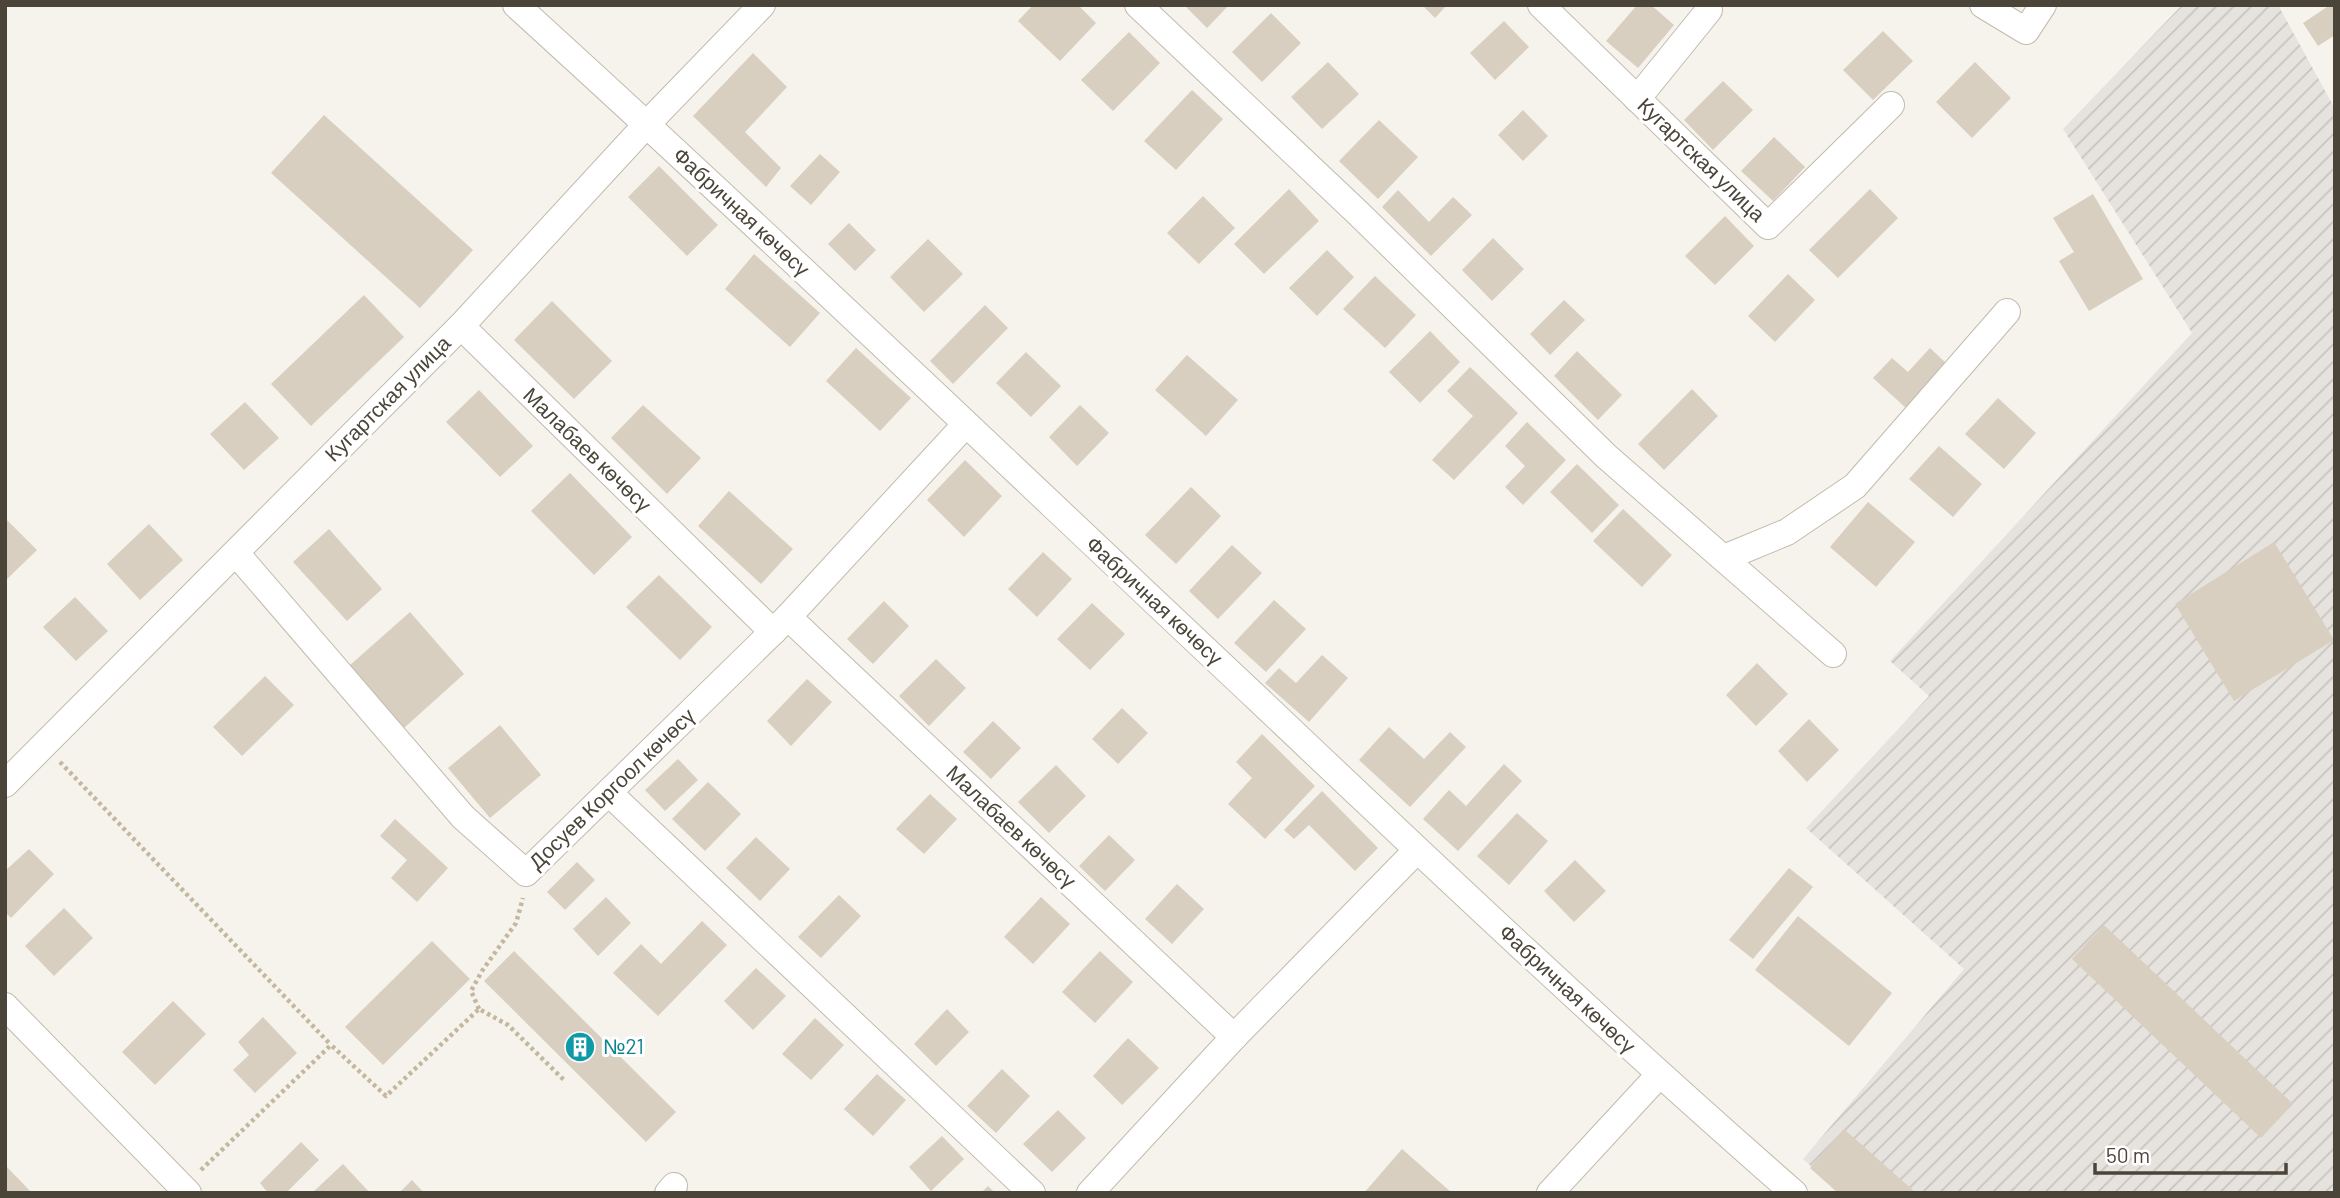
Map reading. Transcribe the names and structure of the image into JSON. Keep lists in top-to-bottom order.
{
  "streets": {
    "street": [
      "Кугартская улица",
      "Фабричная көчөсү",
      "Малабаев көчөсү",
      "Досуев Коргоол көчөсү"
    ]
  },
  "crossings": [
    ["Кугартская улица", "Фабричная көчөсү"],
    ["Кугартская улица", "Малабаев көчөсү"],
    ["Кугартская улица", "Досуев Коргоол көчөсү"],
    ["Фабричная көчөсү", "Досуев Коргоол көчөсү"],
    ["Малабаев көчөсү", "Досуев Коргоол көчөсү"]
  ],
  "places": {
    "building": ["№21"]
  },
  "scale_bar": "50 m"
}
